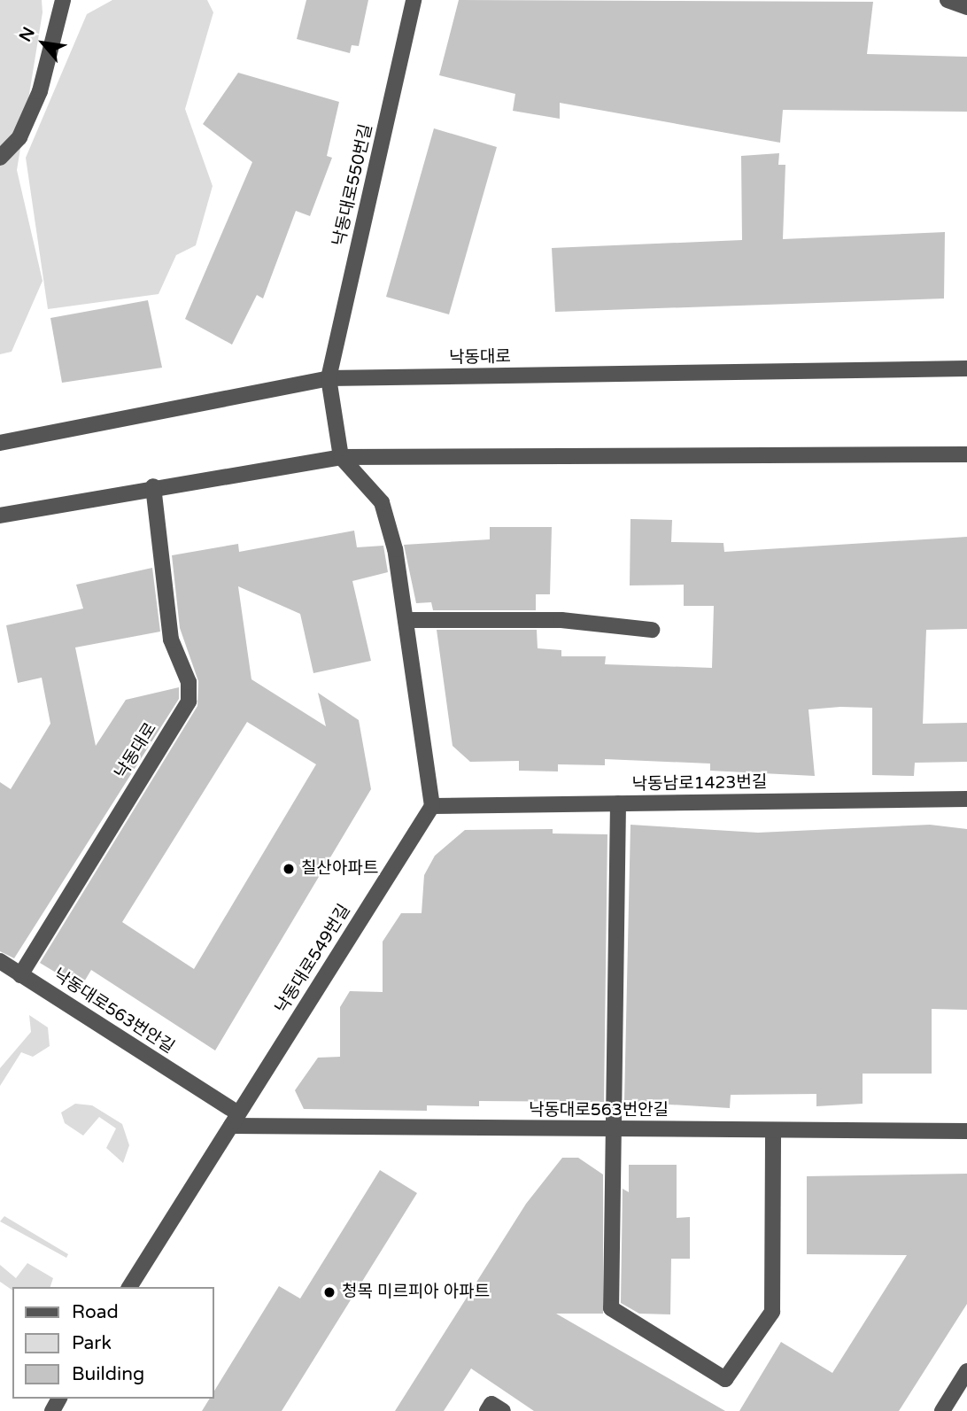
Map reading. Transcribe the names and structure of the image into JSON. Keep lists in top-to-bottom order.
{
  "streets": {
    "street": [
      "낙동대로550번길",
      "낙동대로",
      "낙동남로1423번길",
      "낙동대로549번길",
      "낙동대로563번안길"
    ]
  },
  "crossings": [
    ["낙동대로550번길", "낙동대로"],
    ["낙동대로", "낙동대로563번안길"],
    ["낙동남로1423번길", "낙동대로549번길"],
    ["낙동대로549번길", "낙동대로563번안길"]
  ],
  "places": ["칠산아파트", "청목 미르피아 아파트"],
  "legend": ["Road", "Park", "Building"],
  "north": "top left"
}
